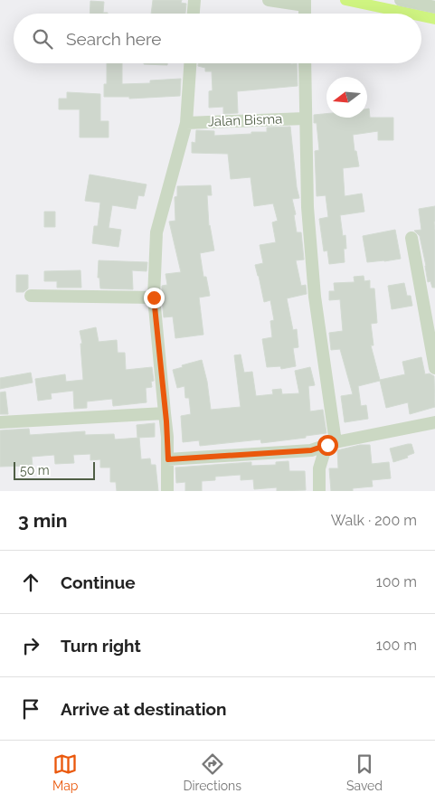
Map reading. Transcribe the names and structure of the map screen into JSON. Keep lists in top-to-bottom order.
{
  "streets": {
    "street": ["Jalan Bisma"]
  },
  "scale_bar": "50 m",
  "north": "left",
  "page": {
    "search": "Search here",
    "scale": "50 m",
    "heading": ["3 min", "Walk · 200 m"],
    "list": [
      ["Continue", "100 m"],
      ["Turn right", "100 m"],
      "Arrive at destination"
    ],
    "nav": ["Map", "Directions", "Saved"]
  }
}
